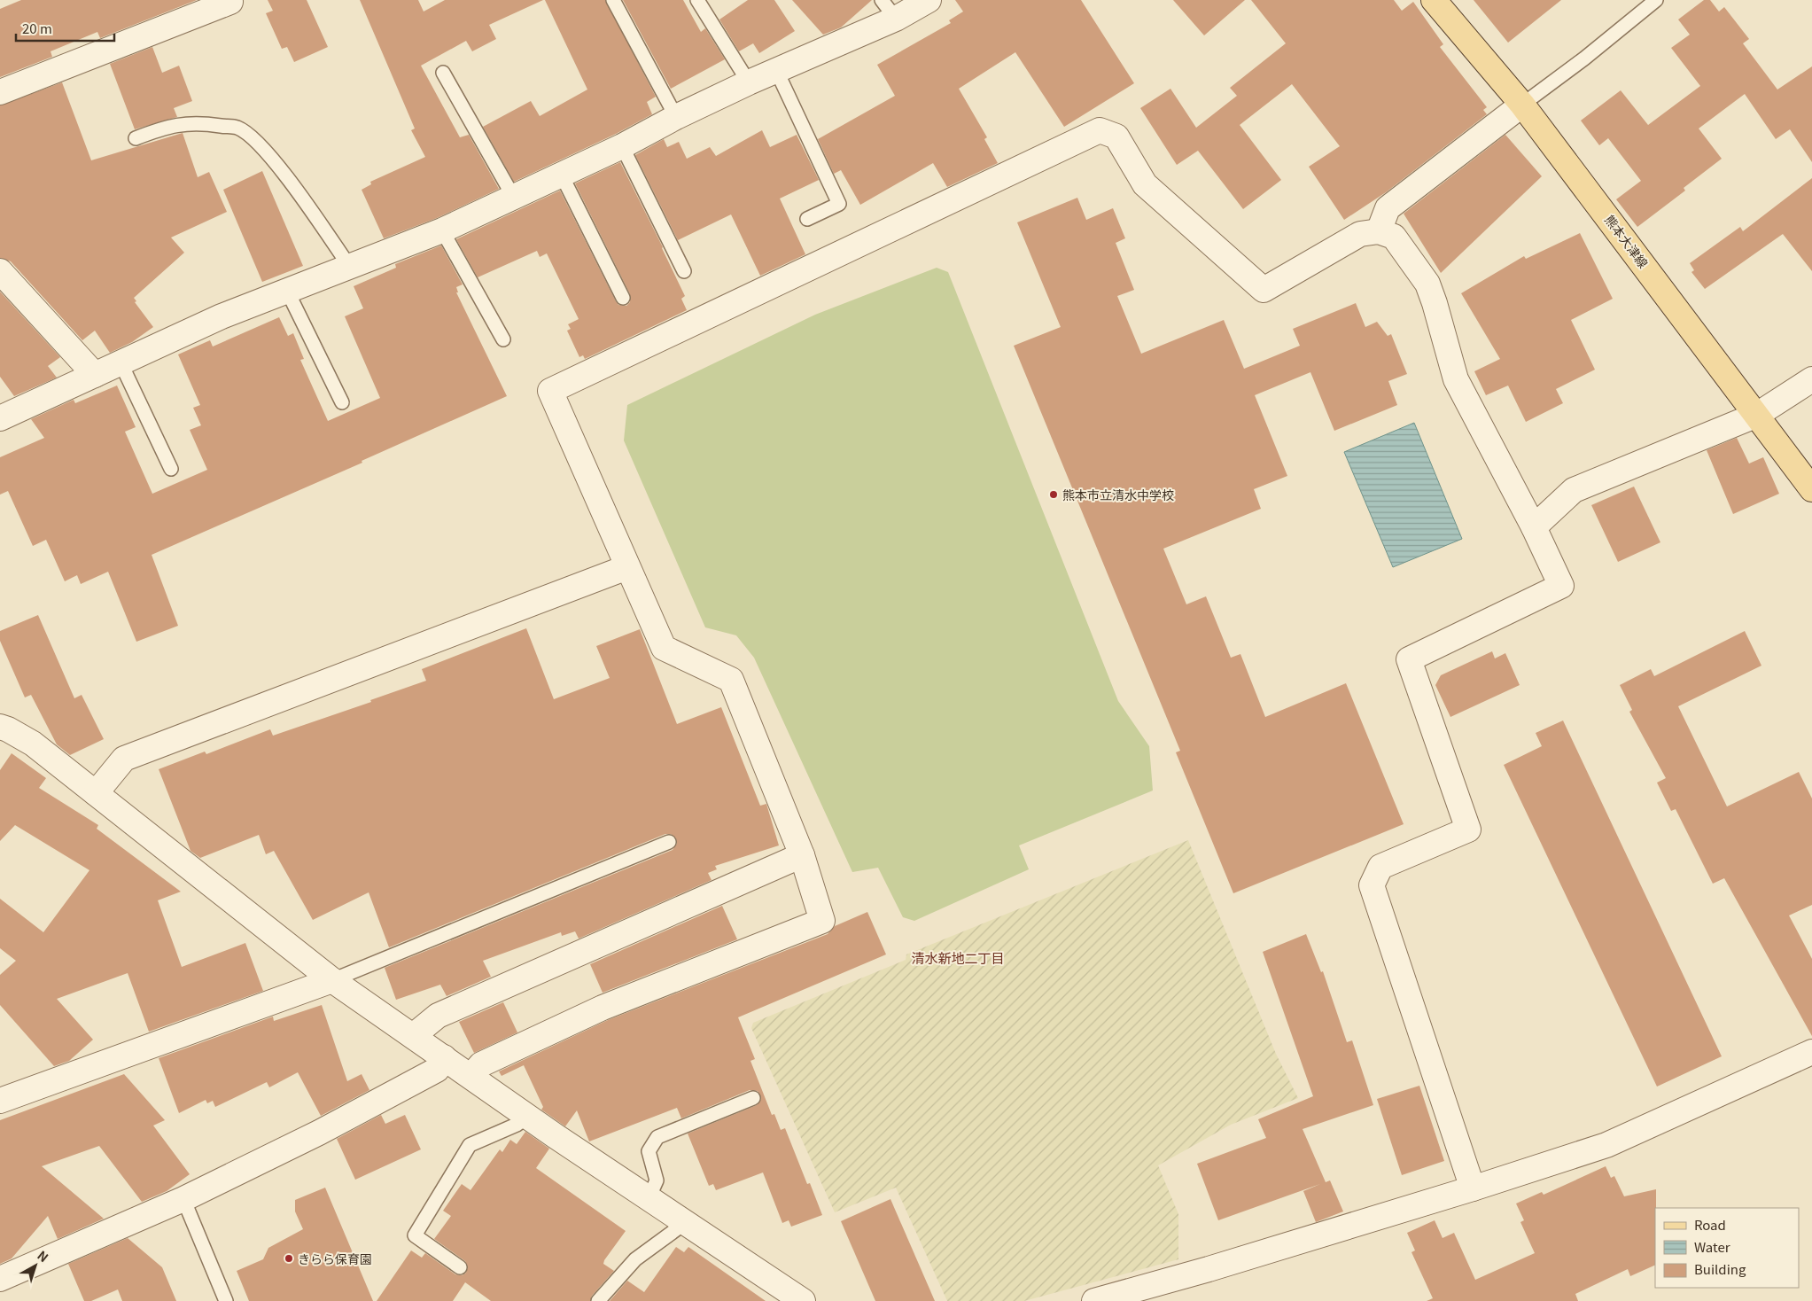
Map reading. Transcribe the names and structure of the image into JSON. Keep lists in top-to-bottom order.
{
  "streets": {
    "main road": ["熊本大津線"]
  },
  "districts": ["清水新地二丁目"],
  "places": ["熊本市立清水中学校", "きらら保育園"],
  "legend": ["Road", "Water", "Building"],
  "scale_bar": "20 m",
  "north": "top right"
}
